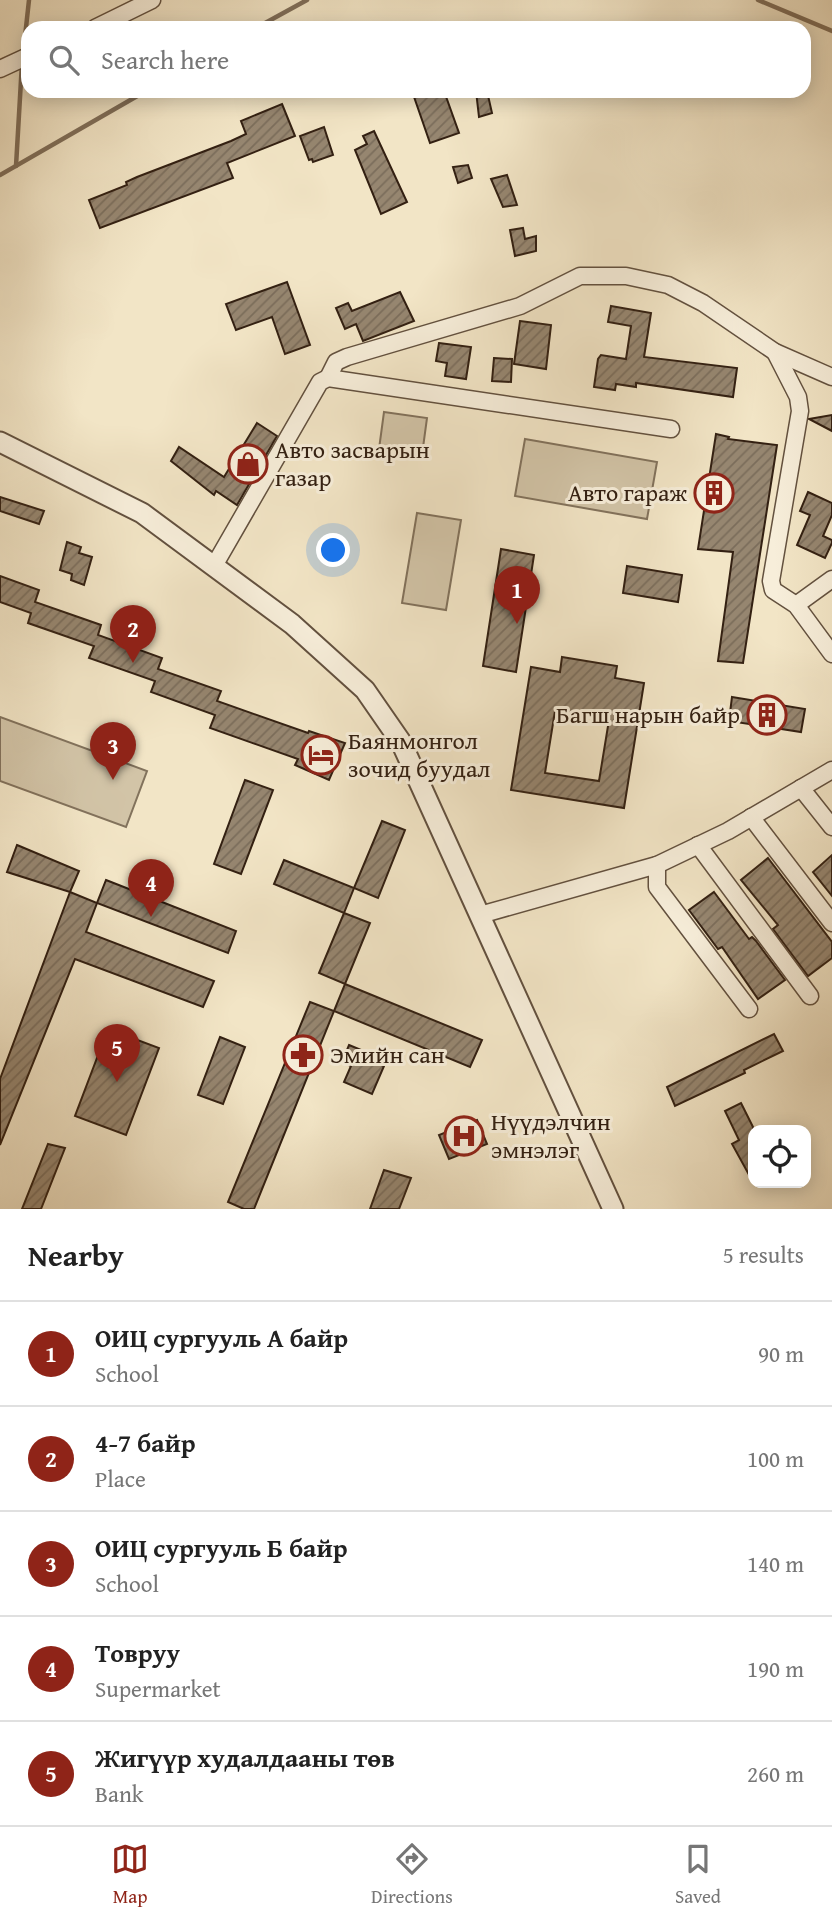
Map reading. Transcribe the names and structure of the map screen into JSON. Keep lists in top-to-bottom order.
{
  "places": {
    "shop": ["Авто засварын газар"],
    "building": ["Авто гараж", "Багш нарын байр"],
    "hotel": ["Баянмонгол зочид буудал"],
    "pharmacy": ["Эмийн сан"],
    "hospital": ["Нүүдэлчин эмнэлэг"]
  },
  "page": {
    "search": "Search here",
    "pins": [
      "1",
      "2",
      "3",
      "4",
      "5"
    ],
    "heading": ["Nearby", "5 results"],
    "list": [
      {
        "mark": "1",
        "name": "ОИЦ сургууль А байр",
        "note": "School",
        "value": "90 m"
      },
      {
        "mark": "2",
        "name": "4-7 байр",
        "note": "Place",
        "value": "100 m"
      },
      {
        "mark": "3",
        "name": "ОИЦ сургууль Б байр",
        "note": "School",
        "value": "140 m"
      },
      {
        "mark": "4",
        "name": "Товруу",
        "note": "Supermarket",
        "value": "190 m"
      },
      {
        "mark": "5",
        "name": "Жигүүр худалдааны төв",
        "note": "Bank",
        "value": "260 m"
      }
    ],
    "nav": ["Map", "Directions", "Saved"]
  }
}
